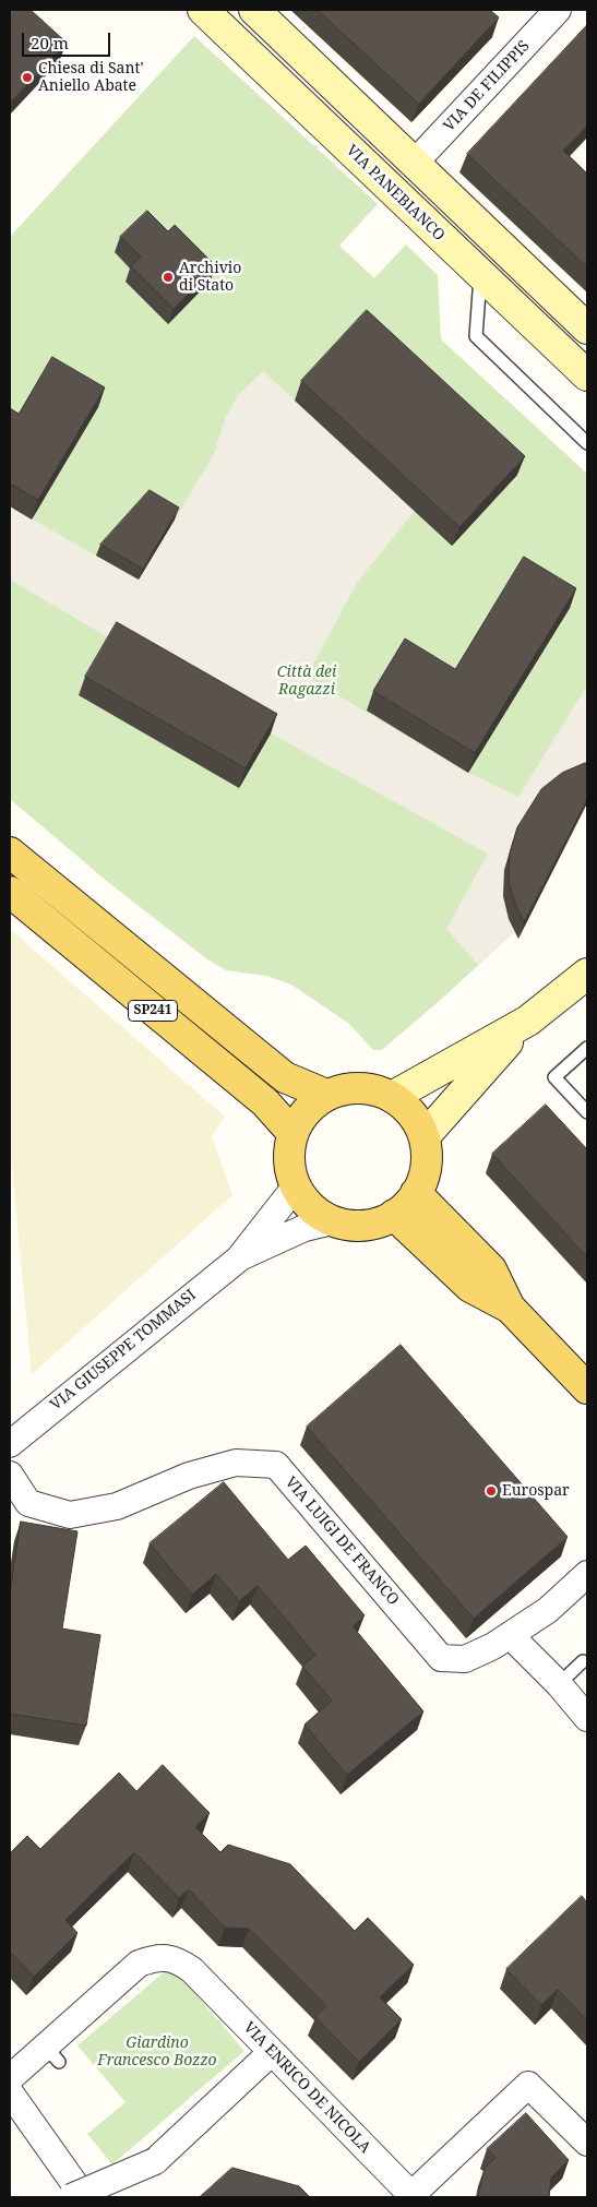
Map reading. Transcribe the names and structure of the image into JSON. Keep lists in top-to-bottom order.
{
  "streets": {
    "main road": ["SP241"],
    "street": [
      "VIA DE FILIPPIS",
      "VIA PANEBIANCO",
      "VIA GIUSEPPE TOMMASI",
      "VIA LUIGI DE FRANCO",
      "VIA ENRICO DE NICOLA"
    ]
  },
  "crossings": [
    ["SP241", "VIA GIUSEPPE TOMMASI"]
  ],
  "parks": ["Città dei Ragazzi", "Giardino Francesco Bozzo"],
  "places": ["Chiesa di Sant' Aniello Abate", "Archivio di Stato", "Eurospar"],
  "scale_bar": "20 m"
}
